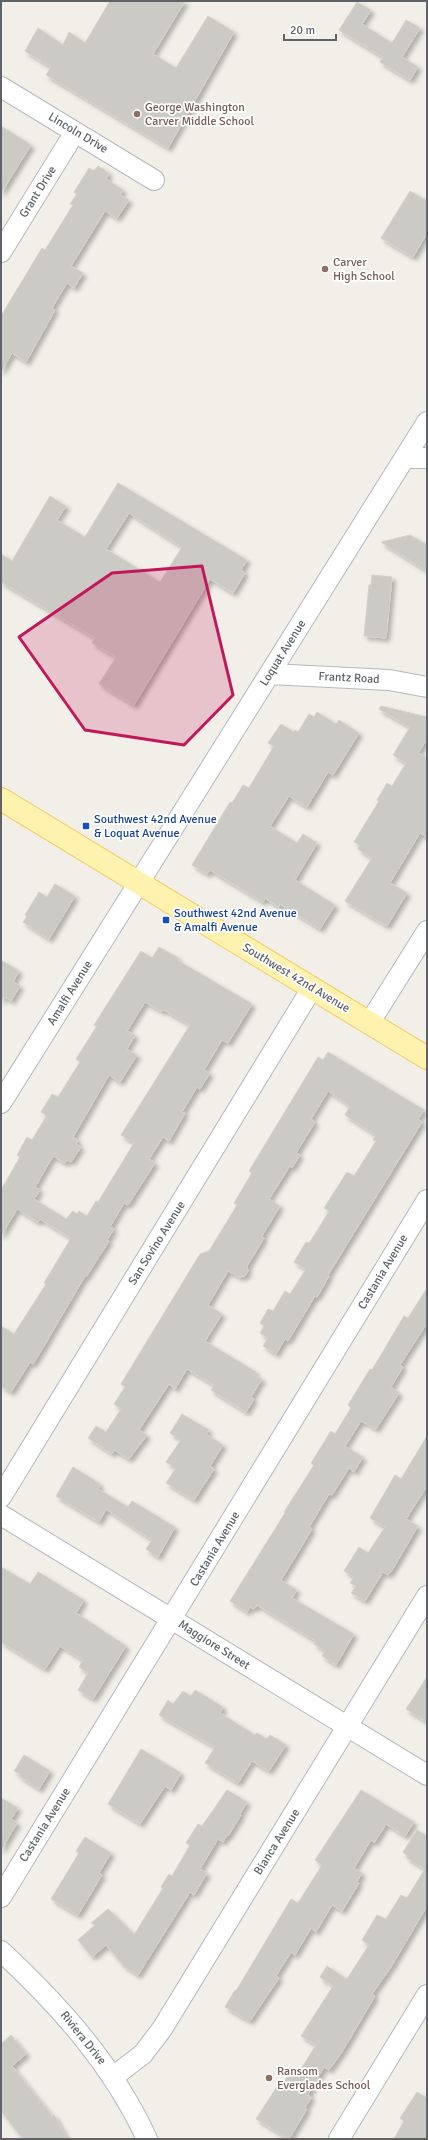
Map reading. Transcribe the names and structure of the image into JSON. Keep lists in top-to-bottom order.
{
  "streets": {
    "main road": ["Southwest 42nd Avenue"],
    "street": [
      "Lincoln Drive",
      "Grant Drive",
      "Loquat Avenue",
      "Frantz Road",
      "Amalfi Avenue",
      "San Sovino Avenue",
      "Castania Avenue",
      "Maggiore Street",
      "Bianca Avenue",
      "Riviera Drive"
    ]
  },
  "crossings": [
    ["Lincoln Drive", "Grant Drive"],
    ["Loquat Avenue", "Frantz Road"],
    ["Loquat Avenue", "Southwest 42nd Avenue"],
    ["Loquat Avenue", "Amalfi Avenue"],
    ["Southwest 42nd Avenue", "Amalfi Avenue"],
    ["Southwest 42nd Avenue", "San Sovino Avenue"],
    ["Castania Avenue", "Maggiore Street"],
    ["Maggiore Street", "Bianca Avenue"],
    ["Bianca Avenue", "Riviera Drive"]
  ],
  "places": {
    "other": ["George Washington Carver Middle School", "Carver High School", "Ransom Everglades School"],
    "transit": ["Southwest 42nd Avenue & Loquat Avenue", "Southwest 42nd Avenue & Amalfi Avenue"]
  },
  "scale_bar": "20 m"
}
